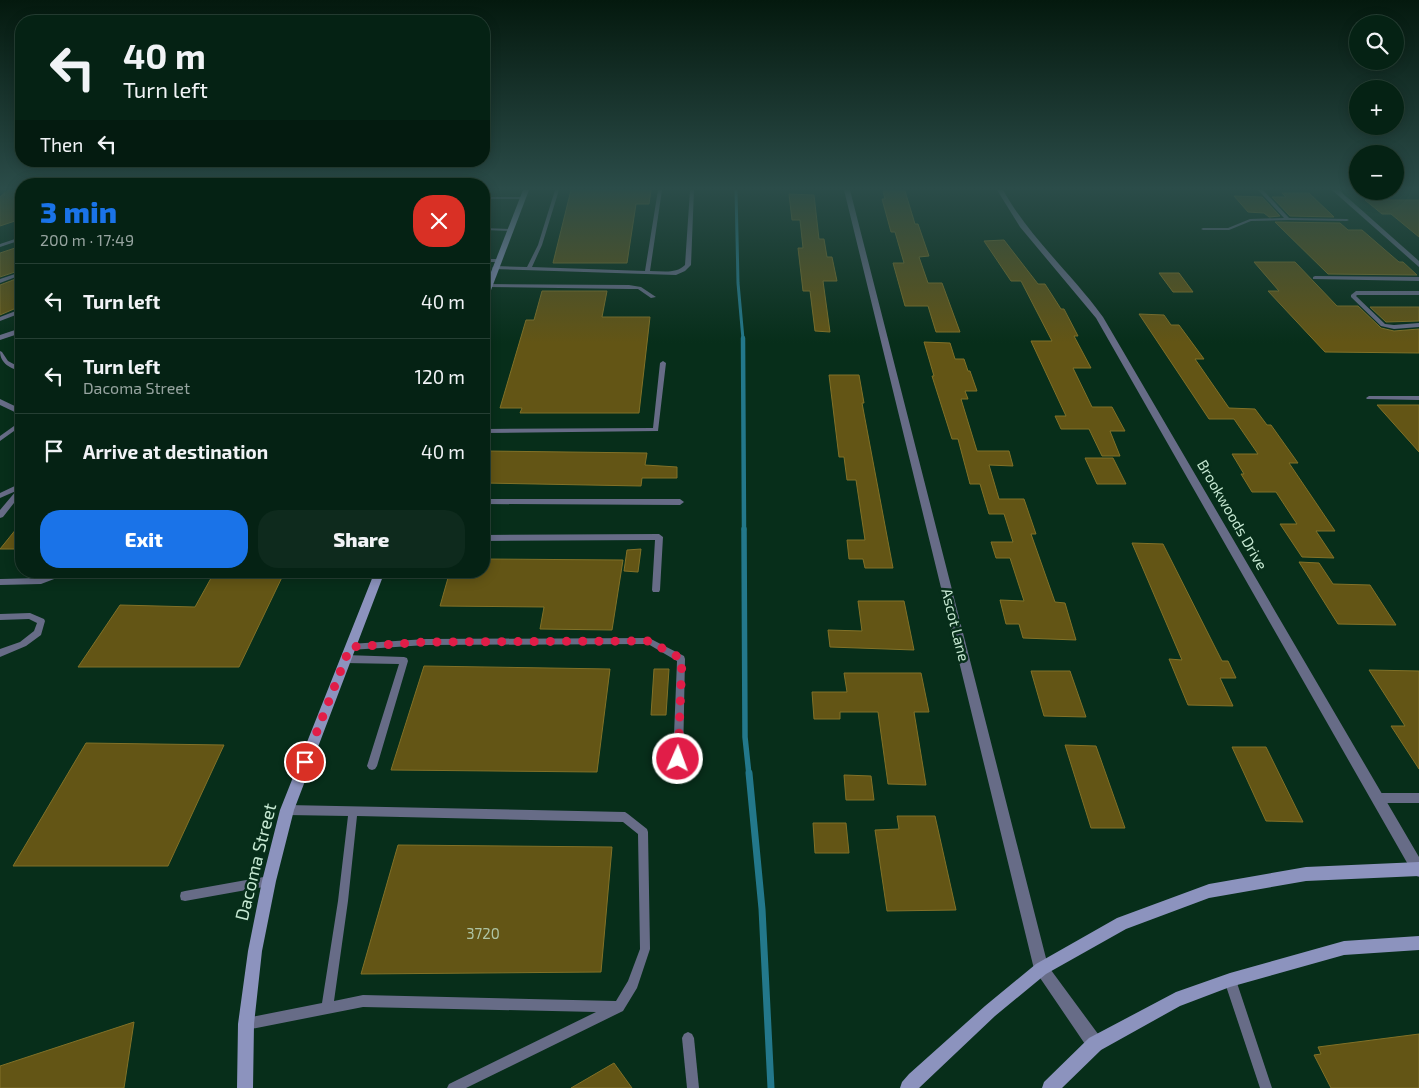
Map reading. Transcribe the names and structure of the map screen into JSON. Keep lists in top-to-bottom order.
{
  "streets": {
    "main road": ["Dacoma Street"],
    "street": ["Brookwoods Drive", "Ascot Lane"]
  },
  "house_numbers": ["3720"],
  "page": {
    "map_buttons": ["+", "−"],
    "turn": ["40 m", "Turn left"],
    "then": "Then",
    "heading": ["3 min", "200 m · 17:49"],
    "list": [
      {
        "name": "Turn left",
        "value": "40 m"
      },
      {
        "name": "Turn left",
        "note": "Dacoma Street",
        "value": "120 m"
      },
      {
        "name": "Arrive at destination",
        "value": "40 m"
      }
    ],
    "buttons": ["Exit", "Share"]
  }
}
